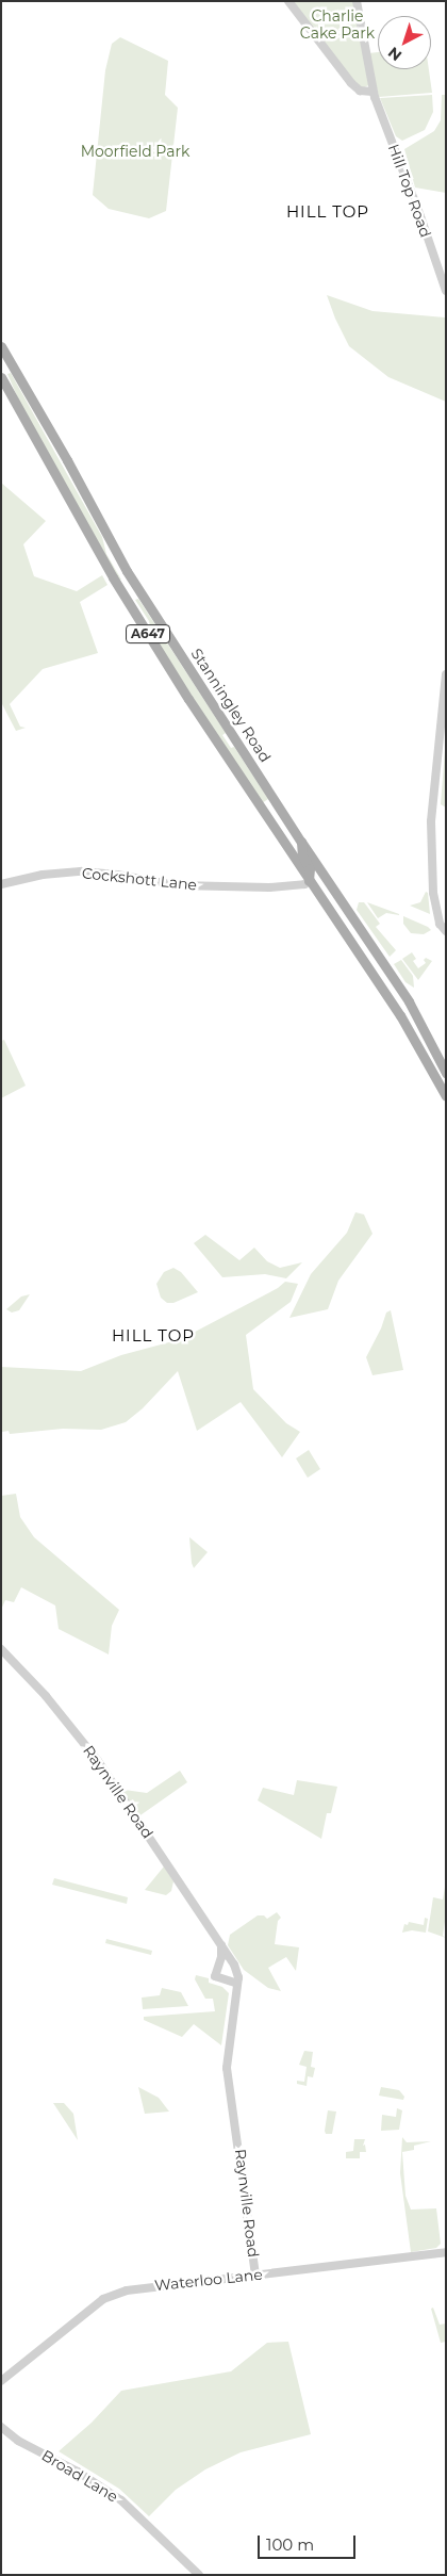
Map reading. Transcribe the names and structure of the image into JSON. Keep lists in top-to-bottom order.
{
  "streets": {
    "main road": ["A647", "Stanningley Road"],
    "street": [
      "Hill Top Road",
      "Cockshott Lane",
      "Raynville Road",
      "Waterloo Lane",
      "Broad Lane"
    ]
  },
  "crossings": [
    ["A647", "Cockshott Lane"],
    ["Raynville Road", "Waterloo Lane"]
  ],
  "districts": ["HILL TOP", "HILL TOP"],
  "parks": ["Charlie Cake Park", "Moorfield Park"],
  "scale_bar": "100 m",
  "north": "bottom left"
}
